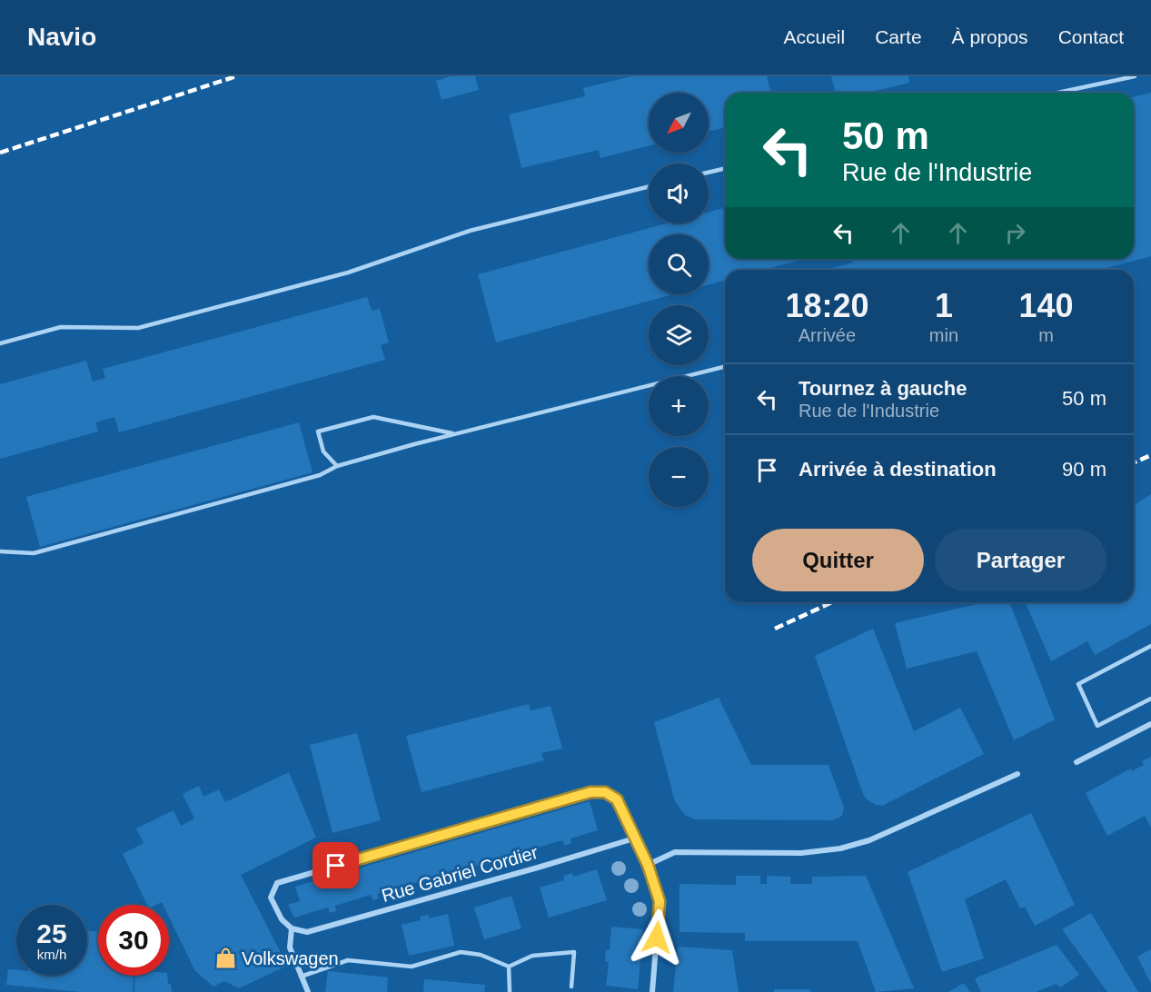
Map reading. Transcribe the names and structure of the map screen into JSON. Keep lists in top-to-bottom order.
{
  "streets": {
    "street": ["Rue Gabriel Cordier"]
  },
  "places": {
    "shop": ["Volkswagen"]
  },
  "north": "bottom left",
  "page": {
    "header": "Navio",
    "nav": [
      "Accueil",
      "Carte",
      "À propos",
      "Contact"
    ],
    "map_buttons": ["+", "−"],
    "turn": ["50 m", "Rue de l'Industrie"],
    "eta": [
      "18:20",
      "Arrivée",
      "1",
      "min",
      "140",
      "m"
    ],
    "list": [
      {
        "name": "Tournez à gauche",
        "note": "Rue de l'Industrie",
        "value": "50 m"
      },
      {
        "name": "Arrivée à destination",
        "value": "90 m"
      }
    ],
    "buttons": ["Quitter", "Partager"],
    "speed": "25 km/h",
    "limit": "30"
  }
}
